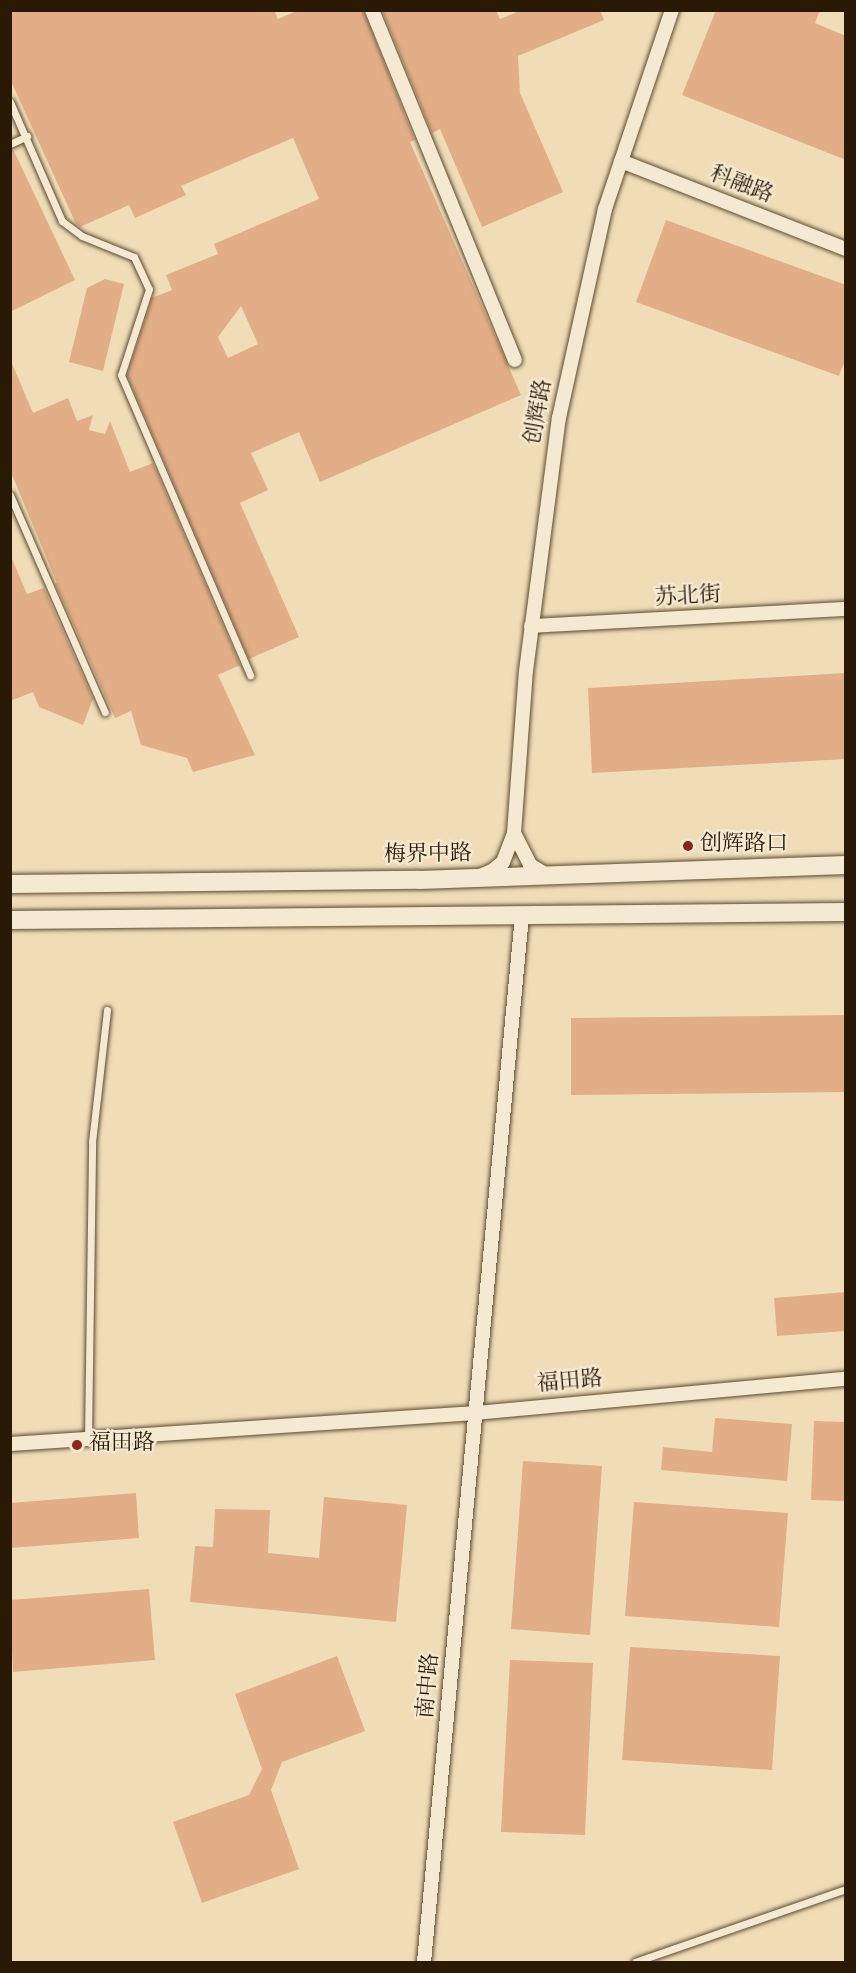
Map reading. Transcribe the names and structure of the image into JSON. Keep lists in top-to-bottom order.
{
  "streets": {
    "main road": ["梅界中路"],
    "street": [
      "科融路",
      "创辉路",
      "苏北街",
      "福田路",
      "南中路"
    ]
  },
  "crossings": [
    ["科融路", "创辉路"],
    ["创辉路", "苏北街"],
    ["创辉路", "梅界中路"],
    ["福田路", "南中路"]
  ],
  "places": ["创辉路口", "福田路"]
}
